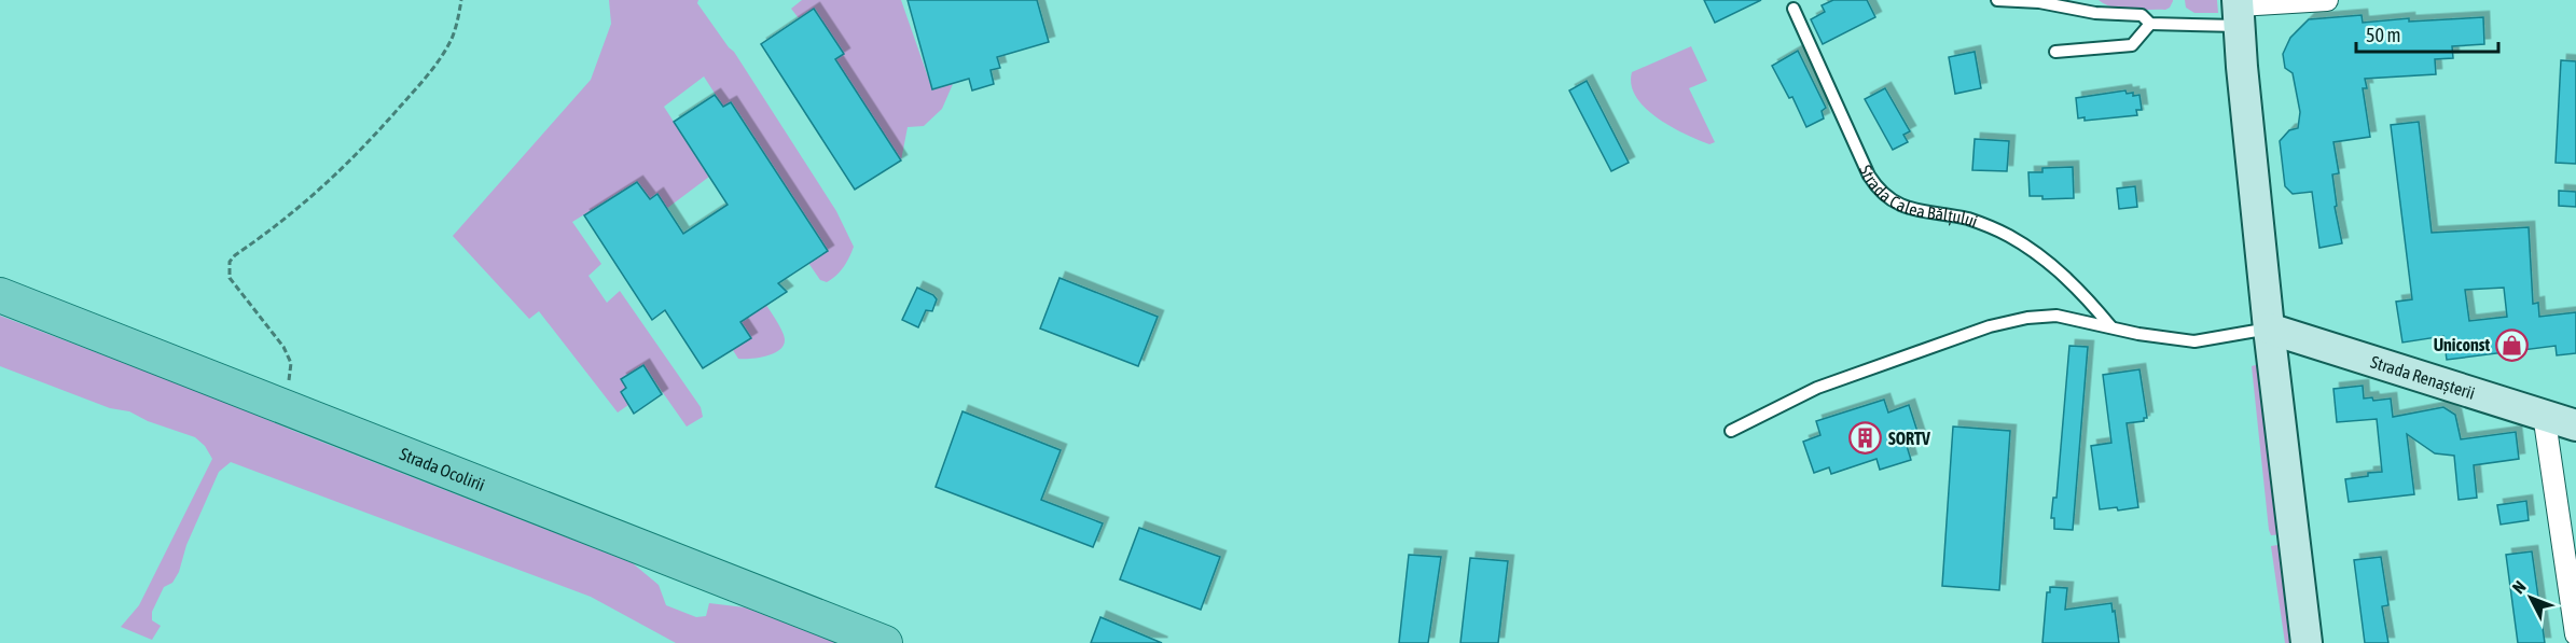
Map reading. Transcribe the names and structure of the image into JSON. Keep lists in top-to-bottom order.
{
  "streets": {
    "main road": ["Strada Renașterii", "Strada Ocolirii"],
    "lane": ["Strada Calea Bălțului"]
  },
  "places": {
    "shop": ["Uniconst"],
    "building": ["SORTV"]
  },
  "scale_bar": "50 m",
  "north": "top left"
}
